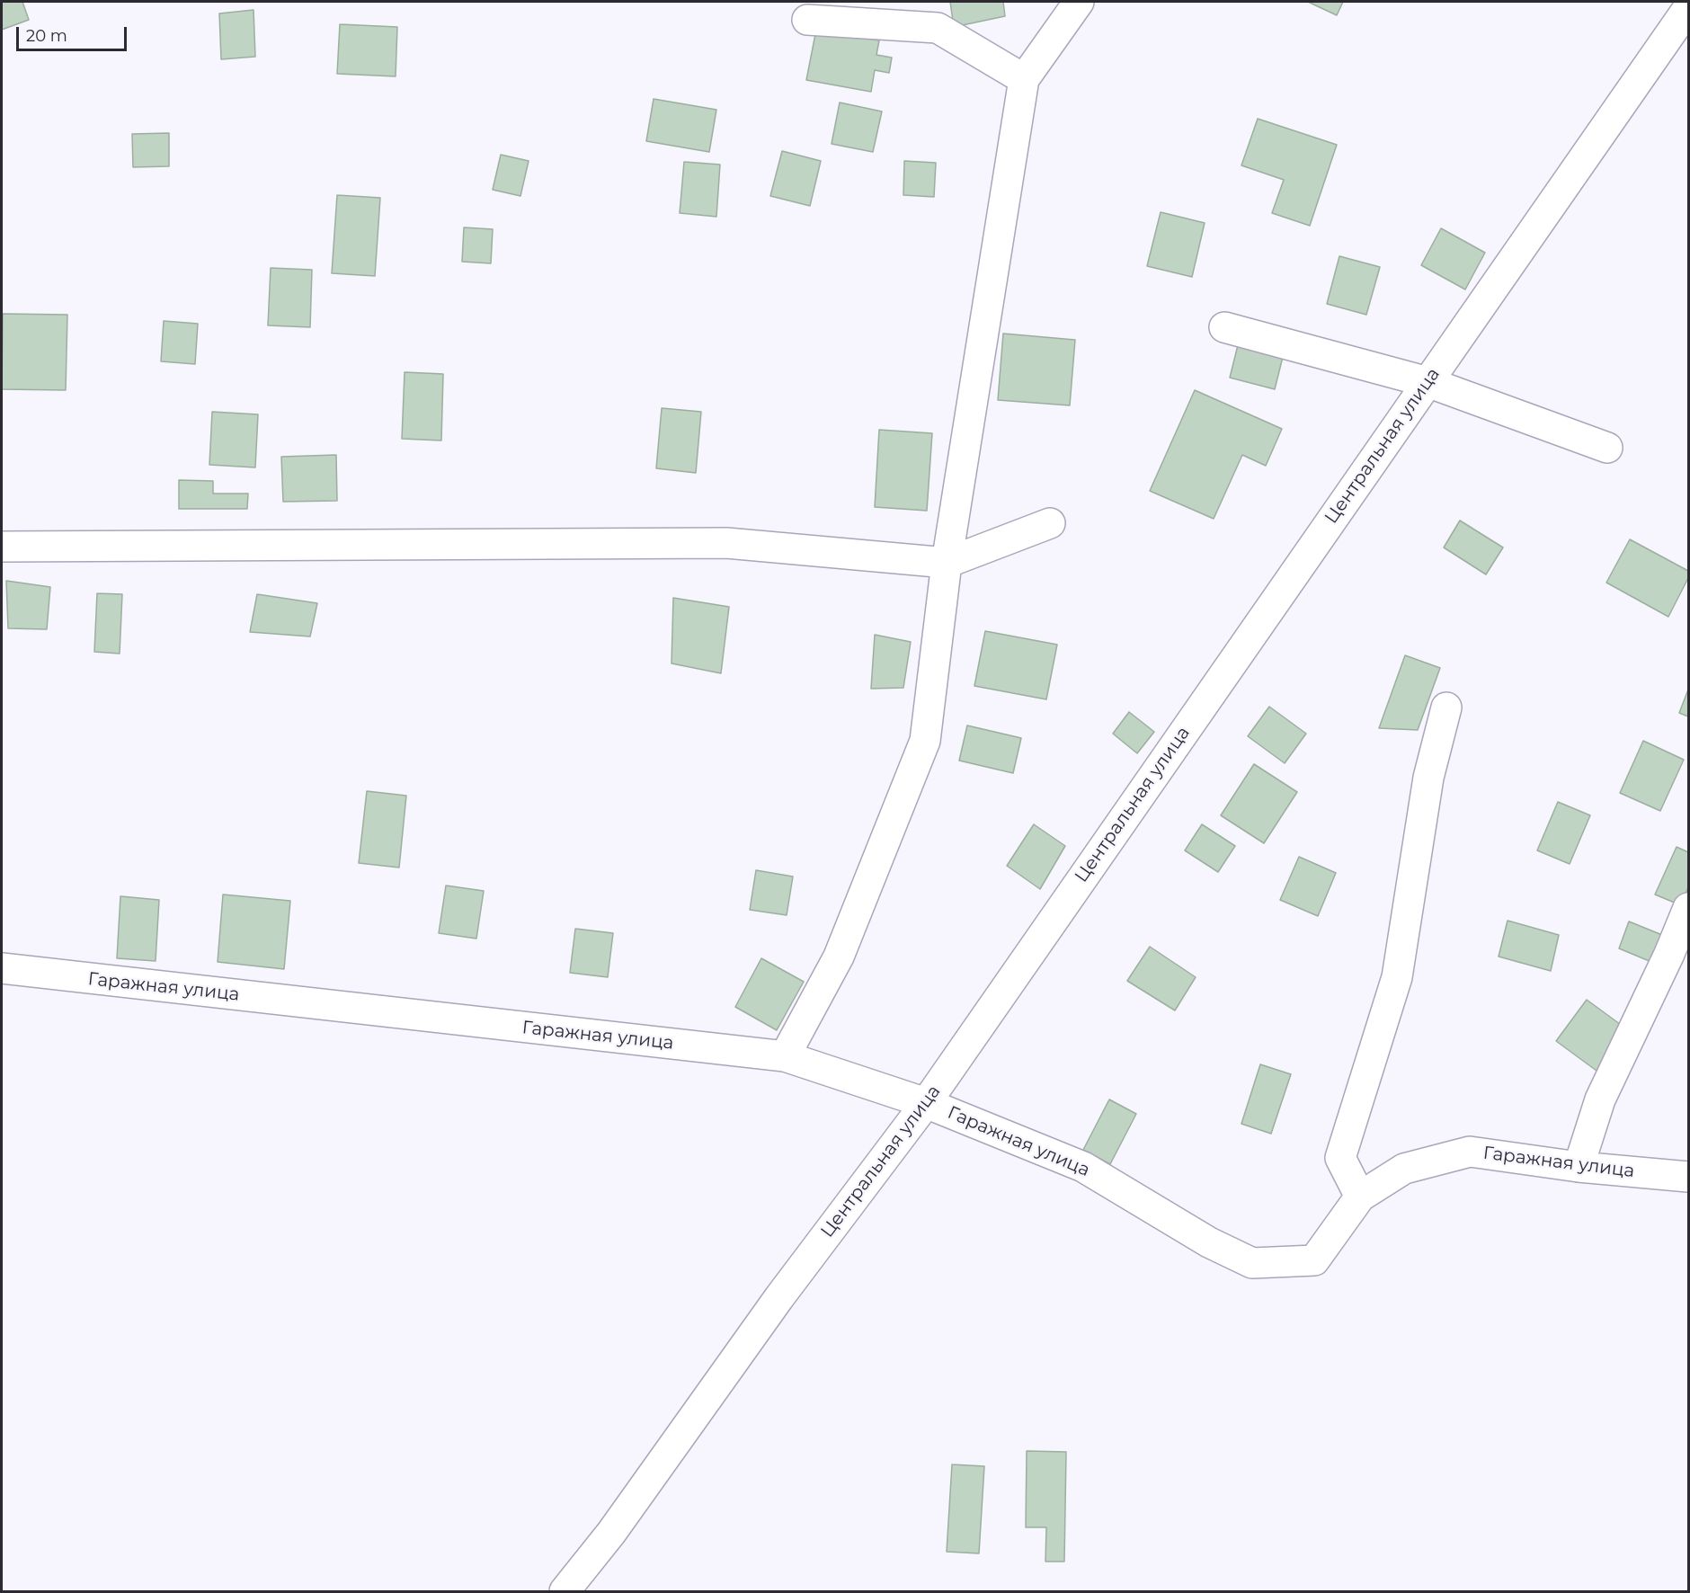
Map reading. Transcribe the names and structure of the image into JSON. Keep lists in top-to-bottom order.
{
  "streets": {
    "street": ["Центральная улица", "Гаражная улица"]
  },
  "crossings": [
    ["Центральная улица", "Гаражная улица"]
  ],
  "scale_bar": "20 m"
}
